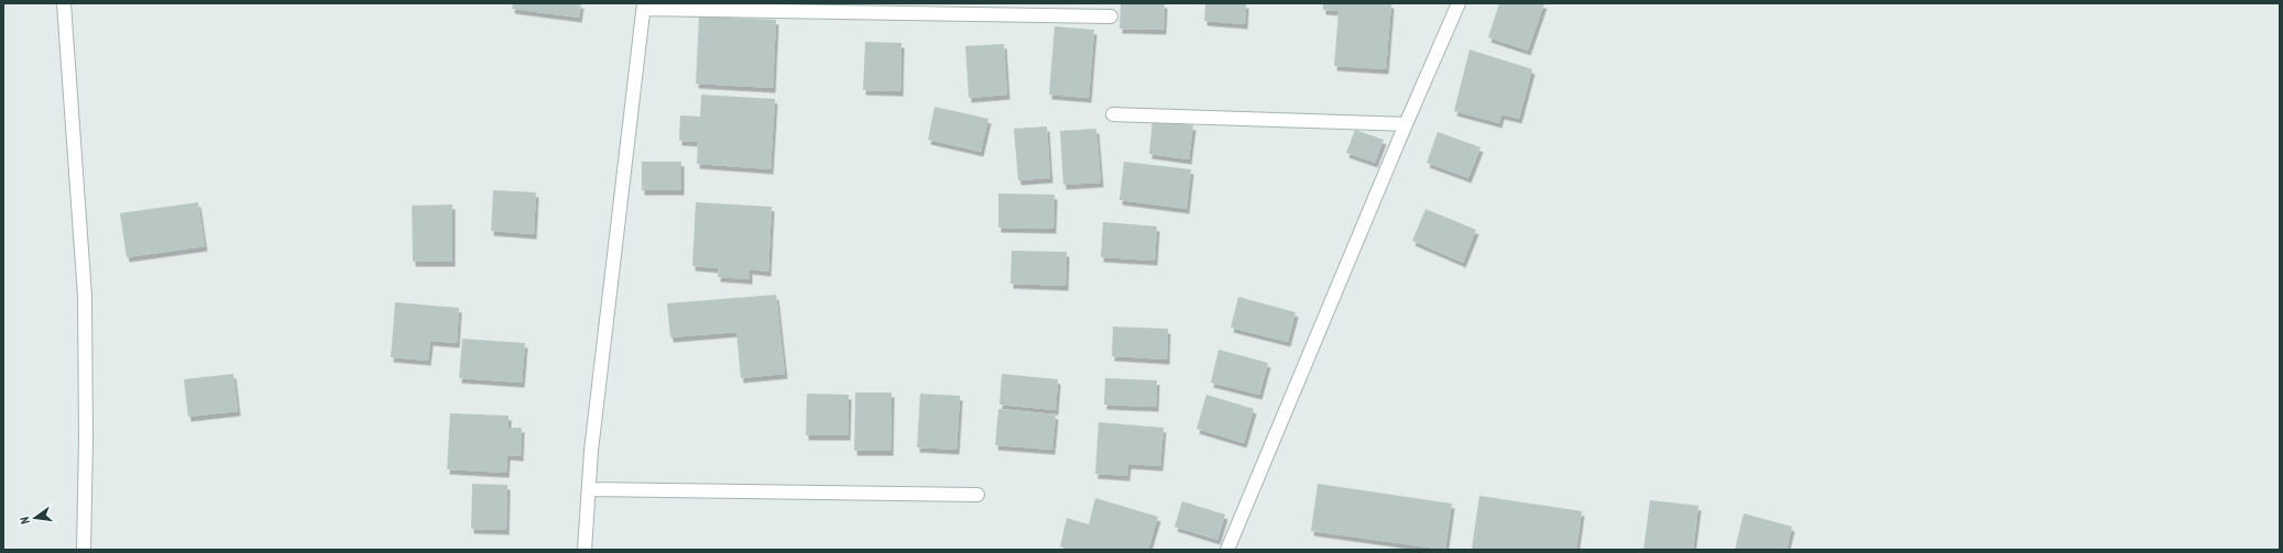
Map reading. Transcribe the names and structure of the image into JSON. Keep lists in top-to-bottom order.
{
  "north": "left"
}
